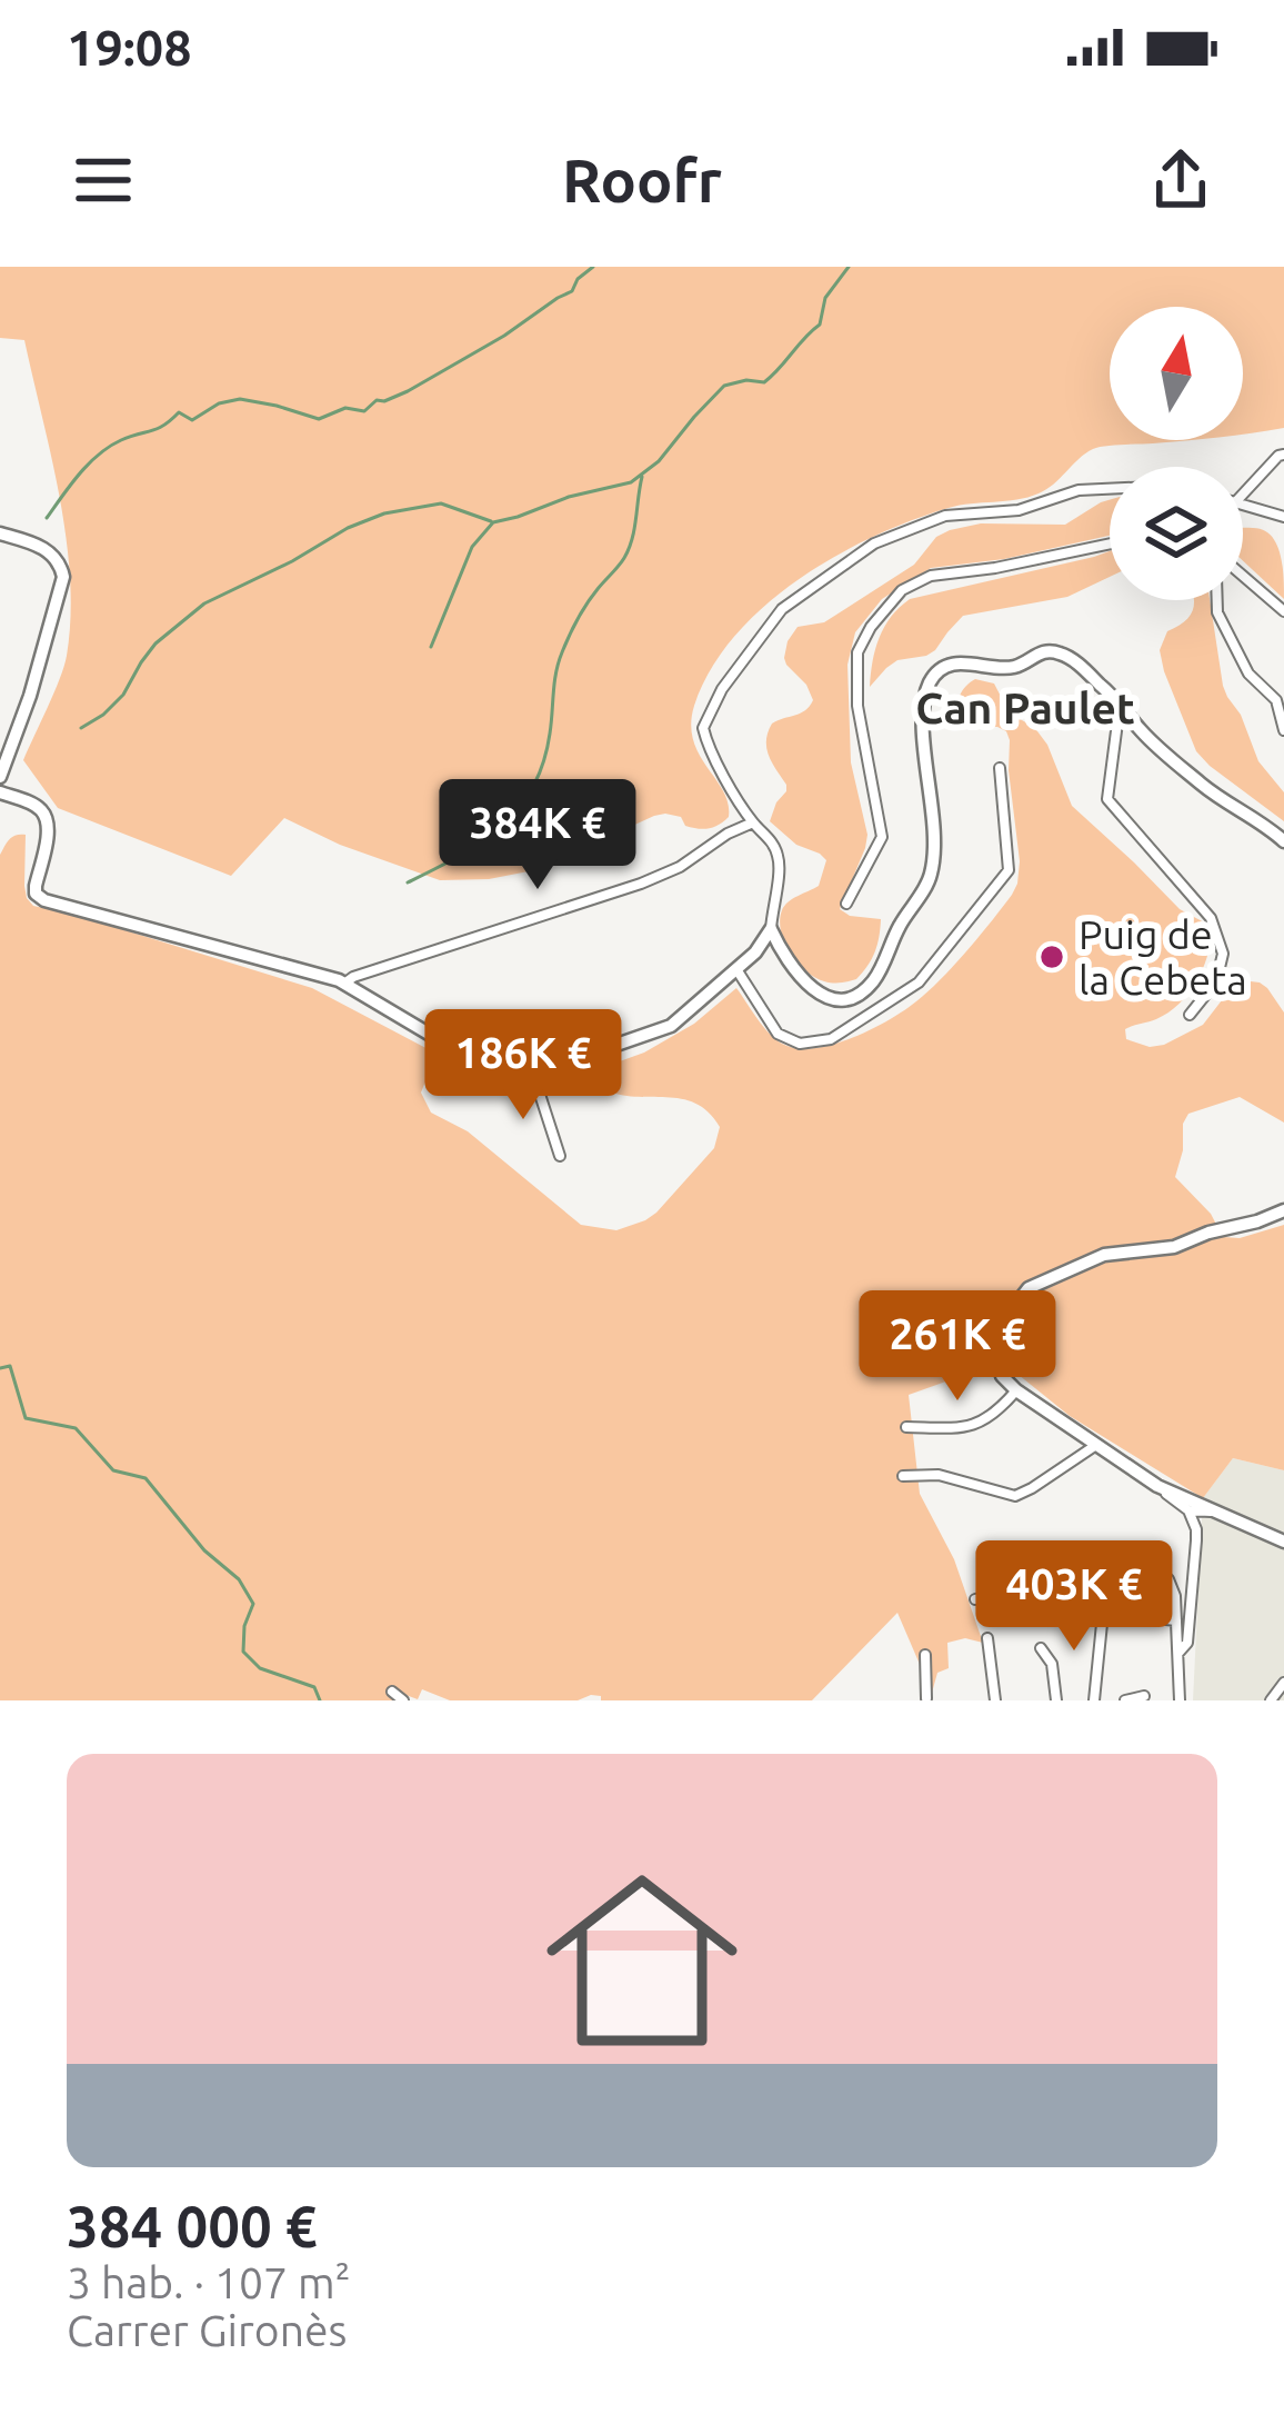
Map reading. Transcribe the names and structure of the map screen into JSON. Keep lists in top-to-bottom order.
{
  "districts": ["Can Paulet"],
  "places": ["Puig de la Cebeta"],
  "north": "top",
  "page": {
    "status": "19:08",
    "header": "Roofr",
    "price": [
      "384K €",
      "186K €",
      "261K €",
      "403K €"
    ],
    "list": [
      {
        "name": "384 000 €",
        "note": "3 hab. · 107 m² · Carrer Gironès"
      }
    ]
  }
}
